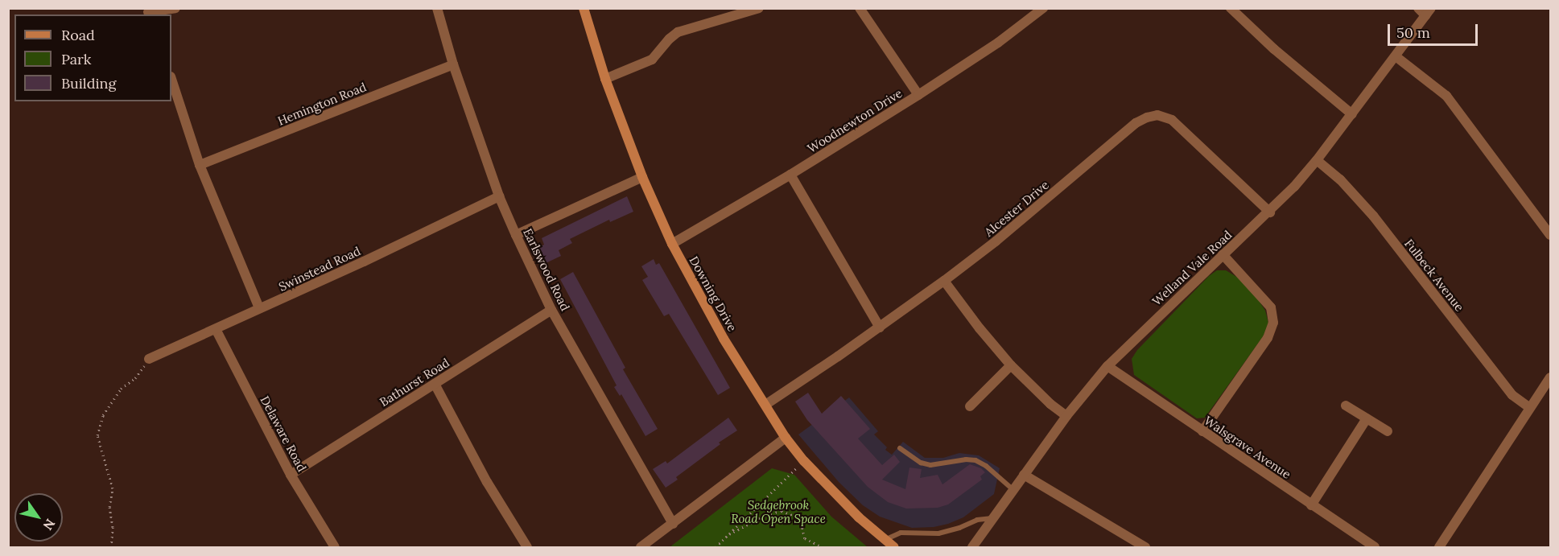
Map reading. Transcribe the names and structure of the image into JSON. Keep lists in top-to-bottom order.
{
  "streets": {
    "street": [
      "Hemington Road",
      "Woodnewton Drive",
      "Alcester Drive",
      "Welland Vale Road",
      "Swinstead Road",
      "Earlswood Road",
      "Fulbeck Avenue",
      "Downing Drive",
      "Bathurst Road",
      "Delaware Road",
      "Walsgrave Avenue"
    ]
  },
  "crossings": [
    ["Hemington Road", "Earlswood Road"],
    ["Woodnewton Drive", "Downing Drive"],
    ["Alcester Drive", "Welland Vale Road"],
    ["Alcester Drive", "Downing Drive"],
    ["Welland Vale Road", "Fulbeck Avenue"],
    ["Welland Vale Road", "Walsgrave Avenue"],
    ["Swinstead Road", "Earlswood Road"],
    ["Swinstead Road", "Delaware Road"],
    ["Earlswood Road", "Bathurst Road"],
    ["Bathurst Road", "Delaware Road"]
  ],
  "parks": ["Sedgebrook Road Open Space"],
  "legend": ["Road", "Park", "Building"],
  "scale_bar": "50 m",
  "north": "bottom right"
}
